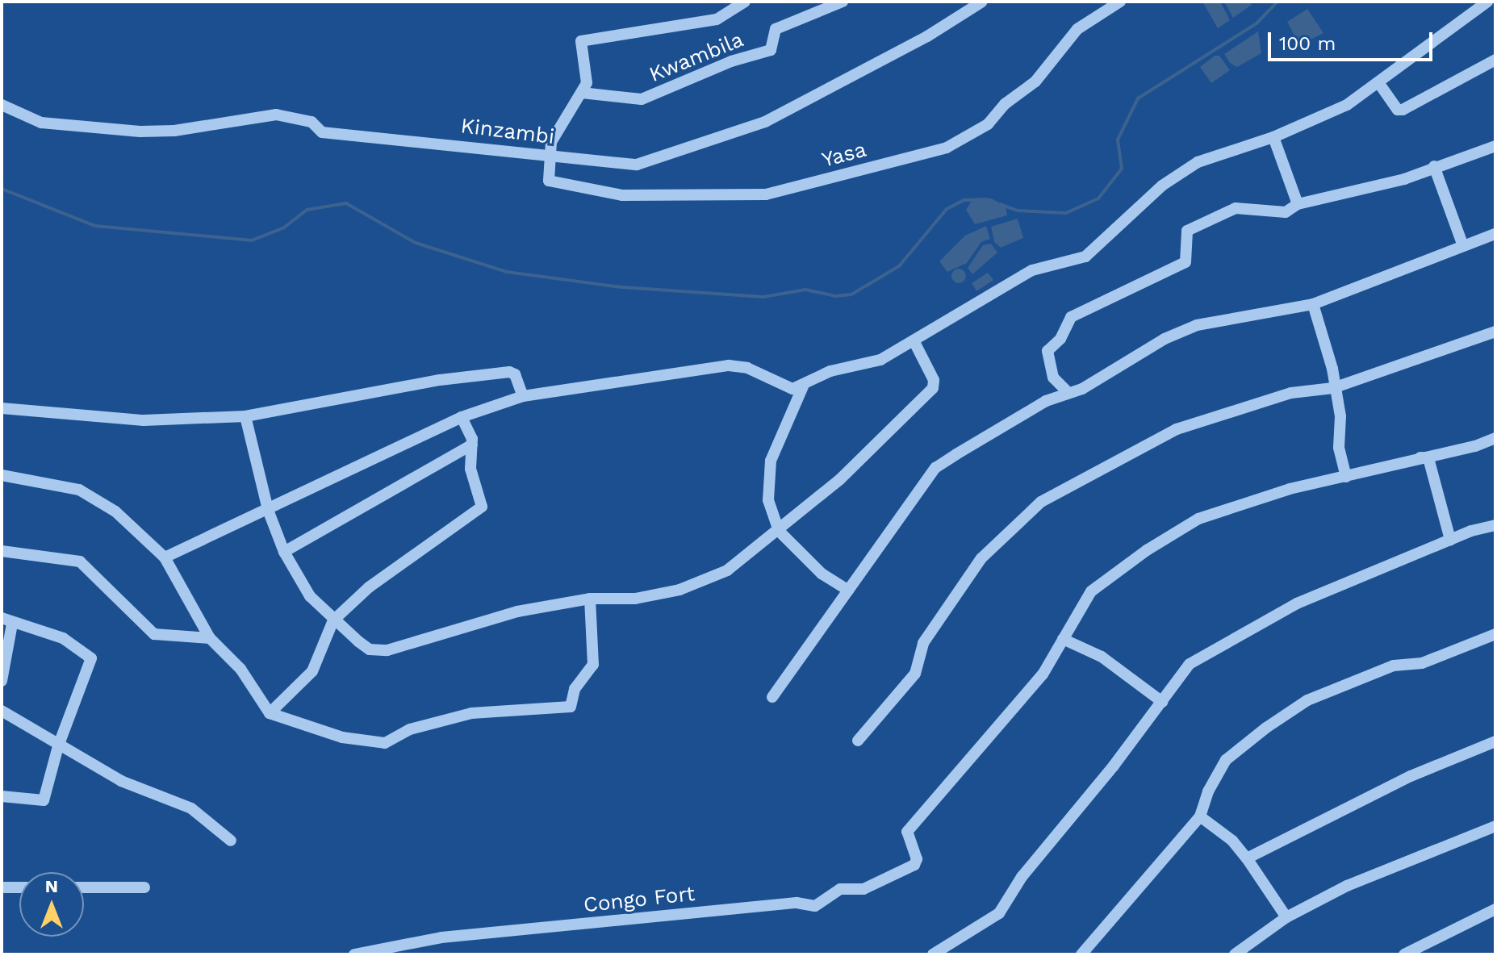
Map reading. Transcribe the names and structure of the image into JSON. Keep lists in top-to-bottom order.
{
  "streets": {
    "street": [
      "Kwambila",
      "Kinzambi",
      "Yasa",
      "Congo Fort"
    ]
  },
  "crossings": [
    ["Kinzambi", "Yasa"]
  ],
  "scale_bar": "100 m",
  "north": "top"
}
